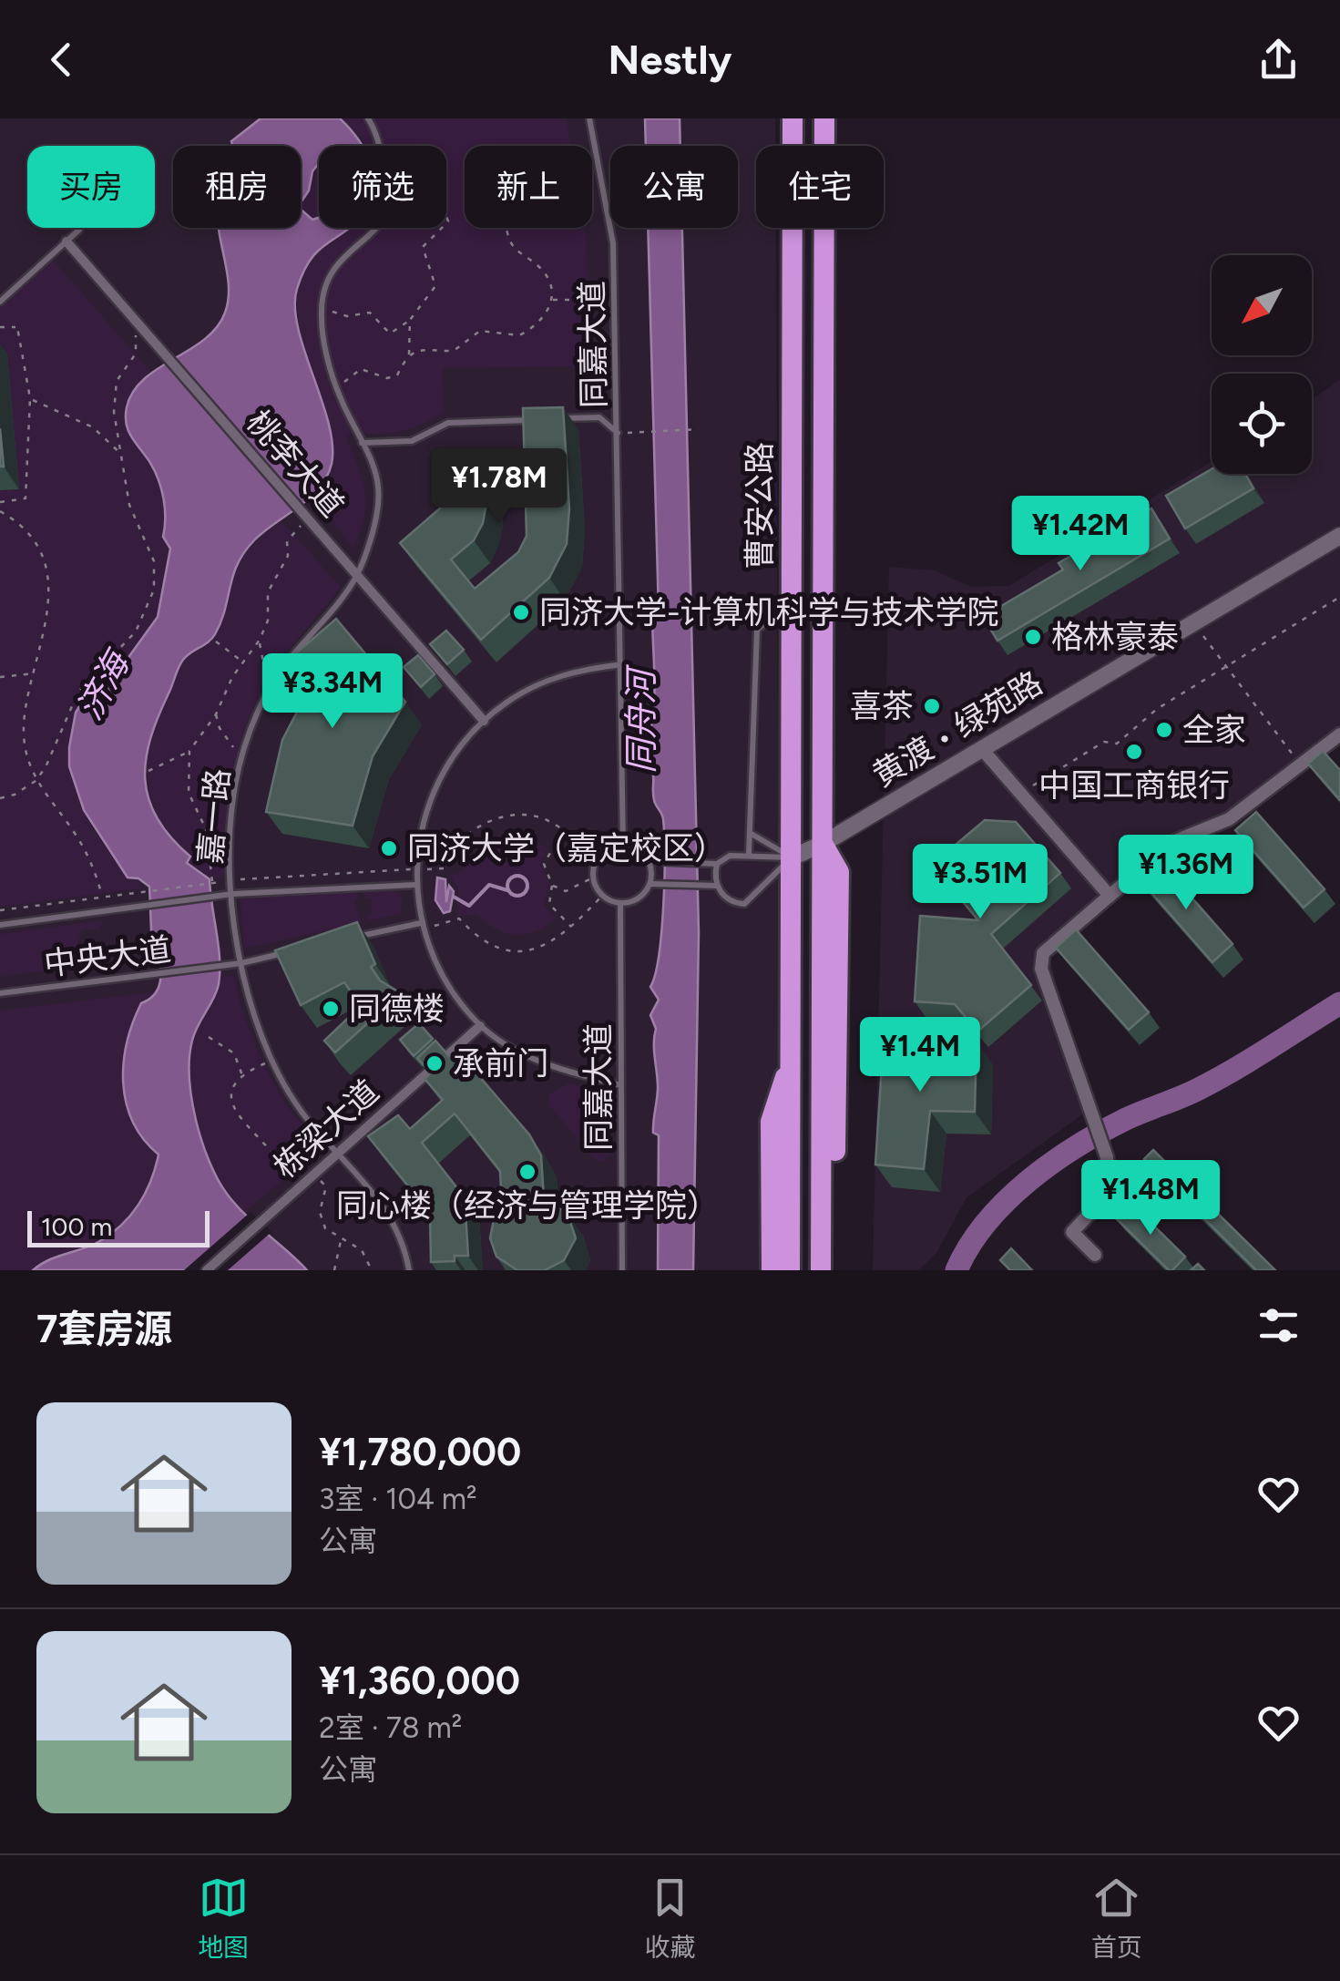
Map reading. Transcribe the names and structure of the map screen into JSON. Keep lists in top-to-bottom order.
{
  "streets": {
    "highway": ["曹安公路"],
    "street": ["桃李大道", "黄渡 • 绿苑路", "栋梁大道"],
    "lane": ["同嘉大道", "嘉一路", "中央大道"]
  },
  "crossings": [
    ["桃李大道", "嘉一路"],
    ["曹安公路", "黄渡 • 绿苑路"],
    ["嘉一路", "中央大道"],
    ["嘉一路", "栋梁大道"]
  ],
  "water": ["济海", "同舟河"],
  "places": [
    "同济大学-计算机科学与技术学院",
    "格林豪泰",
    "喜茶",
    "全家",
    "中国工商银行",
    "同济大学（嘉定校区）",
    "同德楼",
    "承前门",
    "同心楼（经济与管理学院）"
  ],
  "scale_bar": "100 m",
  "north": "bottom left",
  "page": {
    "header": "Nestly",
    "chip": [
      "买房",
      "租房",
      "筛选",
      "新上",
      "公寓",
      "住宅"
    ],
    "price": [
      "¥1.78M",
      "¥1.42M",
      "¥3.34M",
      "¥1.36M",
      "¥3.51M",
      "¥1.4M",
      "¥1.48M"
    ],
    "scale": "100 m",
    "heading": "7套房源",
    "list": [
      {
        "name": "¥1,780,000",
        "note": "3室 · 104 m² · 公寓"
      },
      {
        "name": "¥1,360,000",
        "note": "2室 · 78 m² · 公寓"
      }
    ],
    "tabs": ["地图", "收藏", "首页"]
  }
}
